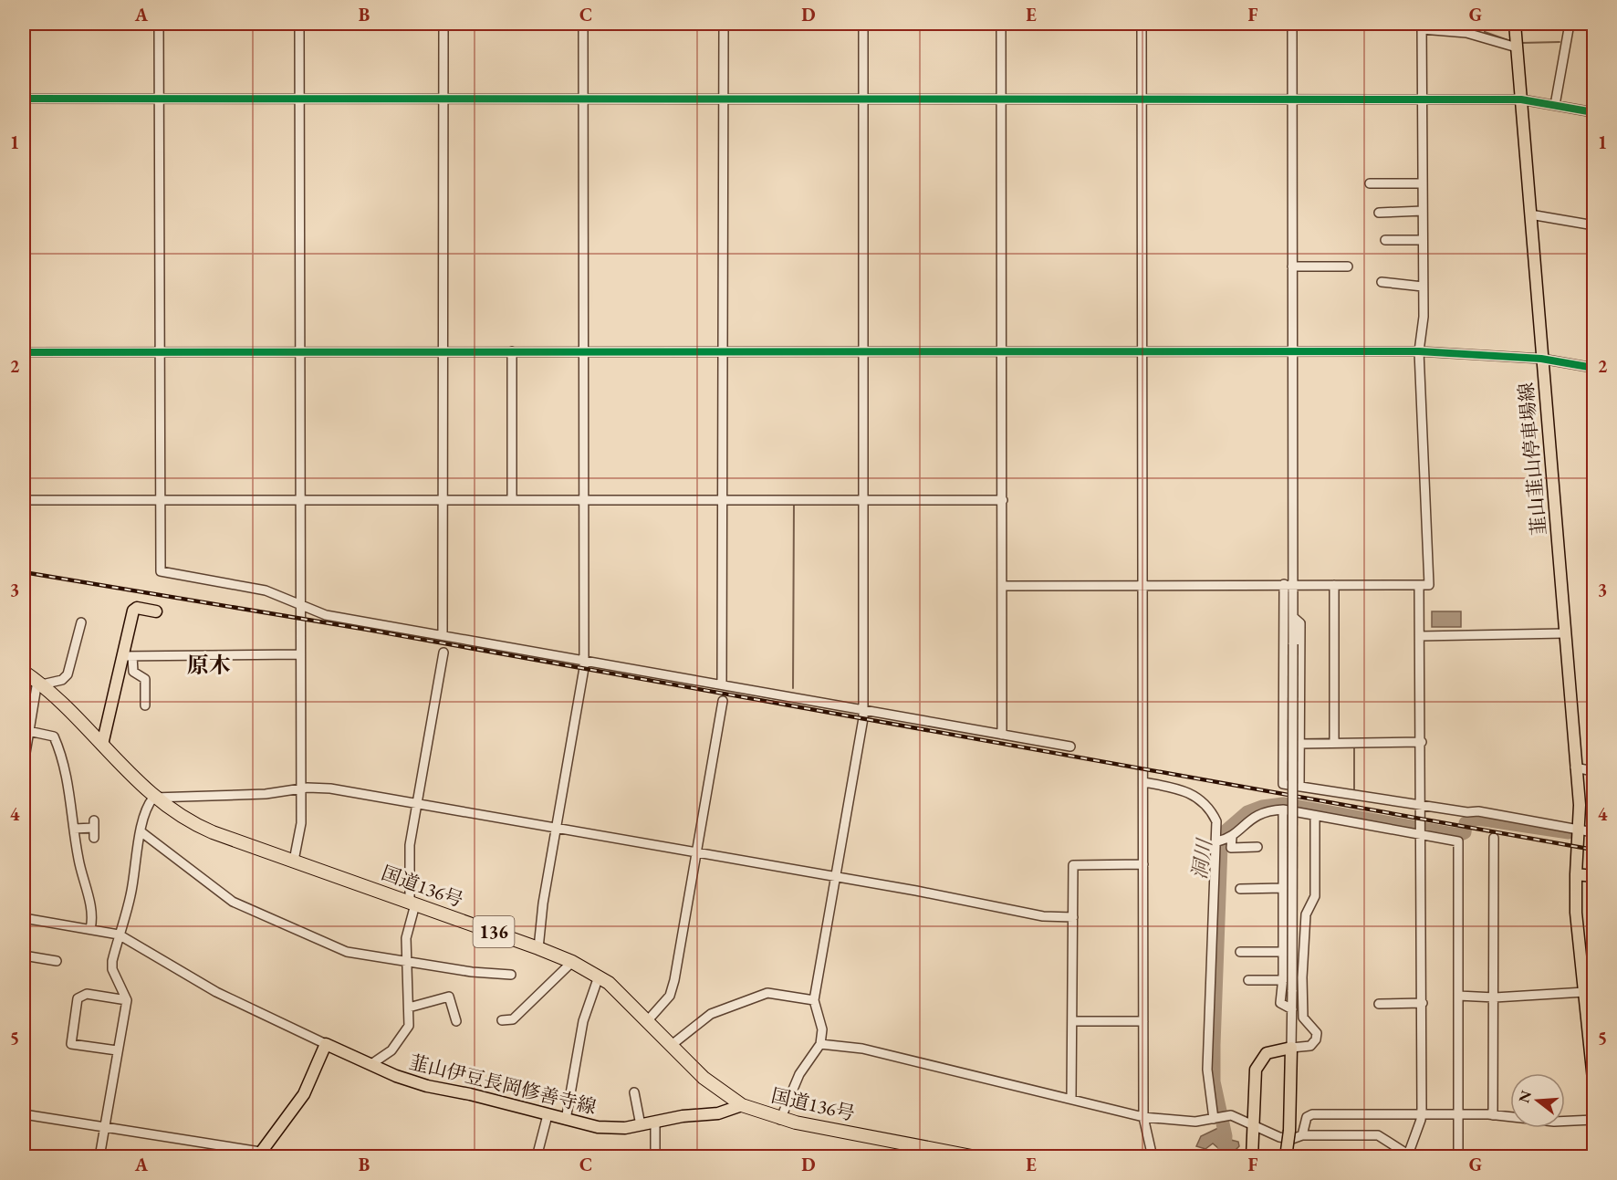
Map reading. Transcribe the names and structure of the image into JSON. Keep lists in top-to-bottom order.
{
  "streets": {
    "highway": ["国道136号", "136"],
    "main road": ["韮山韮山停車場線", "韮山伊豆長岡修善寺線"]
  },
  "crossings": [
    ["国道136号", "韮山伊豆長岡修善寺線"]
  ],
  "districts": ["原木"],
  "water": ["洞川"],
  "north": "left",
  "grid": {
    "columns": [
      "A",
      "B",
      "C",
      "D",
      "E",
      "F",
      "G"
    ],
    "rows": [
      "1",
      "2",
      "3",
      "4",
      "5"
    ]
  }
}
